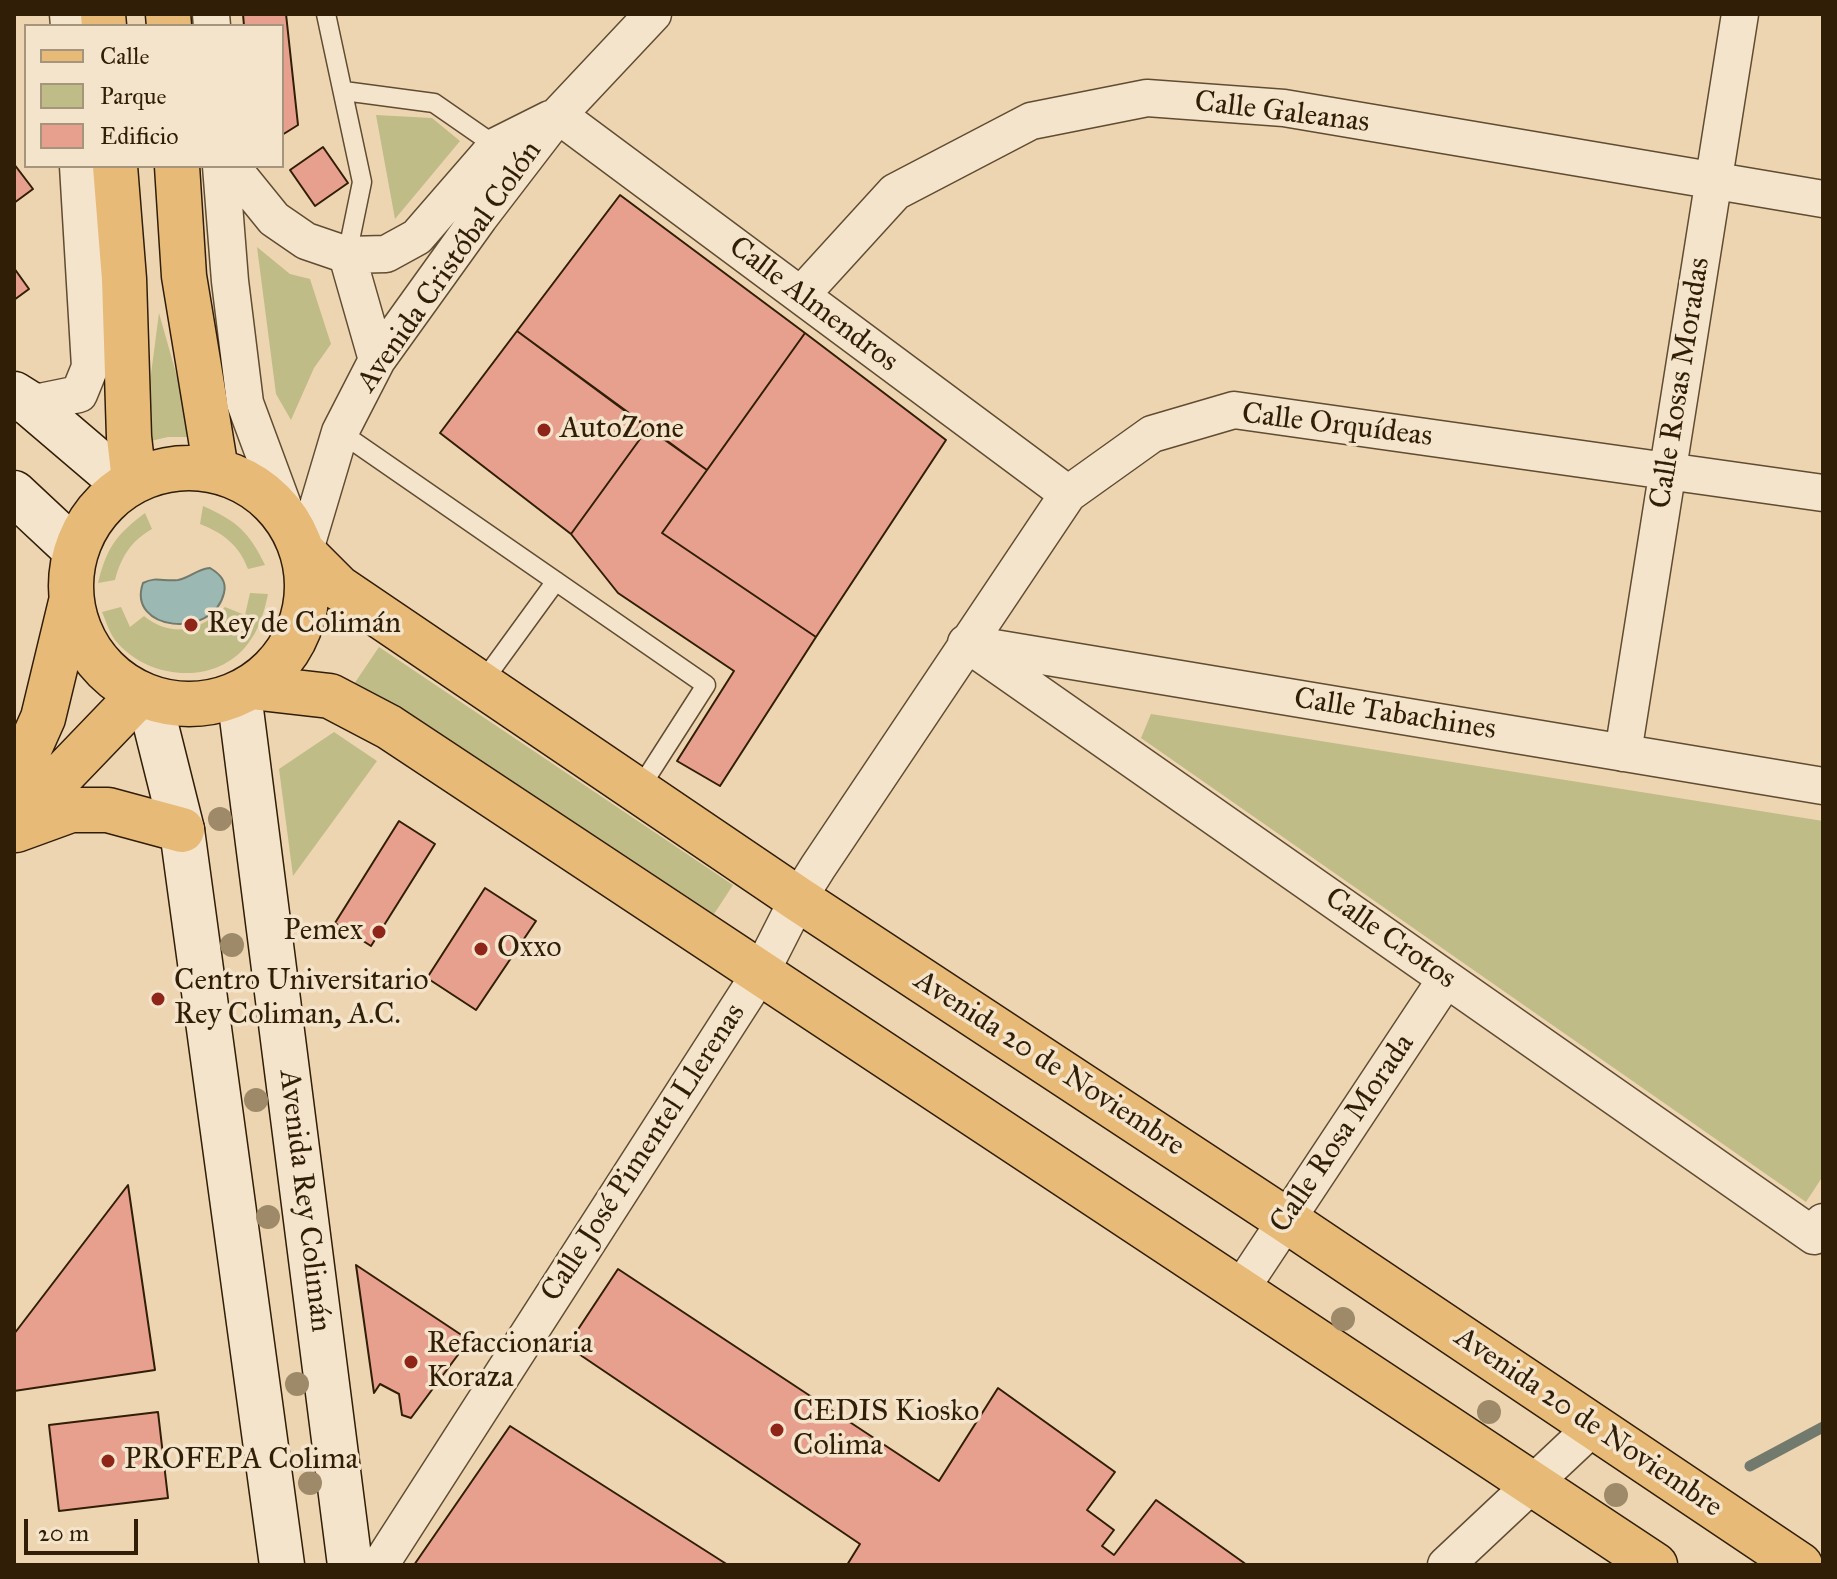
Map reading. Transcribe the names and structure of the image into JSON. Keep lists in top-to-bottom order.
{
  "streets": {
    "main road": ["Avenida 20 de Noviembre", "Avenida Rey Colimán"],
    "street": [
      "Calle Galeanas",
      "Avenida Cristóbal Colón",
      "Calle Almendros",
      "Calle Rosas Moradas",
      "Calle Orquídeas",
      "Calle Tabachines",
      "Calle Crotos",
      "Calle Rosa Morada",
      "Calle José Pimentel Llerenas"
    ]
  },
  "crossings": [
    ["Calle Galeanas", "Calle Almendros"],
    ["Calle Galeanas", "Calle Rosas Moradas"],
    ["Avenida Cristóbal Colón", "Calle Almendros"],
    ["Avenida Cristóbal Colón", "Avenida 20 de Noviembre"],
    ["Avenida Cristóbal Colón", "Avenida Rey Colimán"],
    ["Calle Almendros", "Calle Orquídeas"],
    ["Calle Rosas Moradas", "Calle Orquídeas"],
    ["Calle Rosas Moradas", "Calle Tabachines"],
    ["Calle Orquídeas", "Calle Tabachines"],
    ["Calle Orquídeas", "Calle Crotos"],
    ["Calle Orquídeas", "Avenida 20 de Noviembre"],
    ["Calle Orquídeas", "Calle José Pimentel Llerenas"],
    ["Calle Tabachines", "Calle Crotos"],
    ["Calle Crotos", "Calle Rosa Morada"],
    ["Avenida 20 de Noviembre", "Calle Rosa Morada"],
    ["Avenida 20 de Noviembre", "Calle José Pimentel Llerenas"],
    ["Avenida 20 de Noviembre", "Avenida Rey Colimán"]
  ],
  "places": [
    "AutoZone",
    "Rey de Colimán",
    "Pemex",
    "Oxxo",
    "Centro Universitario Rey Coliman, A.C.",
    "Refaccionaria Koraza",
    "CEDIS Kiosko Colima",
    "PROFEPA Colima"
  ],
  "legend": ["Calle", "Parque", "Edificio"],
  "scale_bar": "20 m"
}
